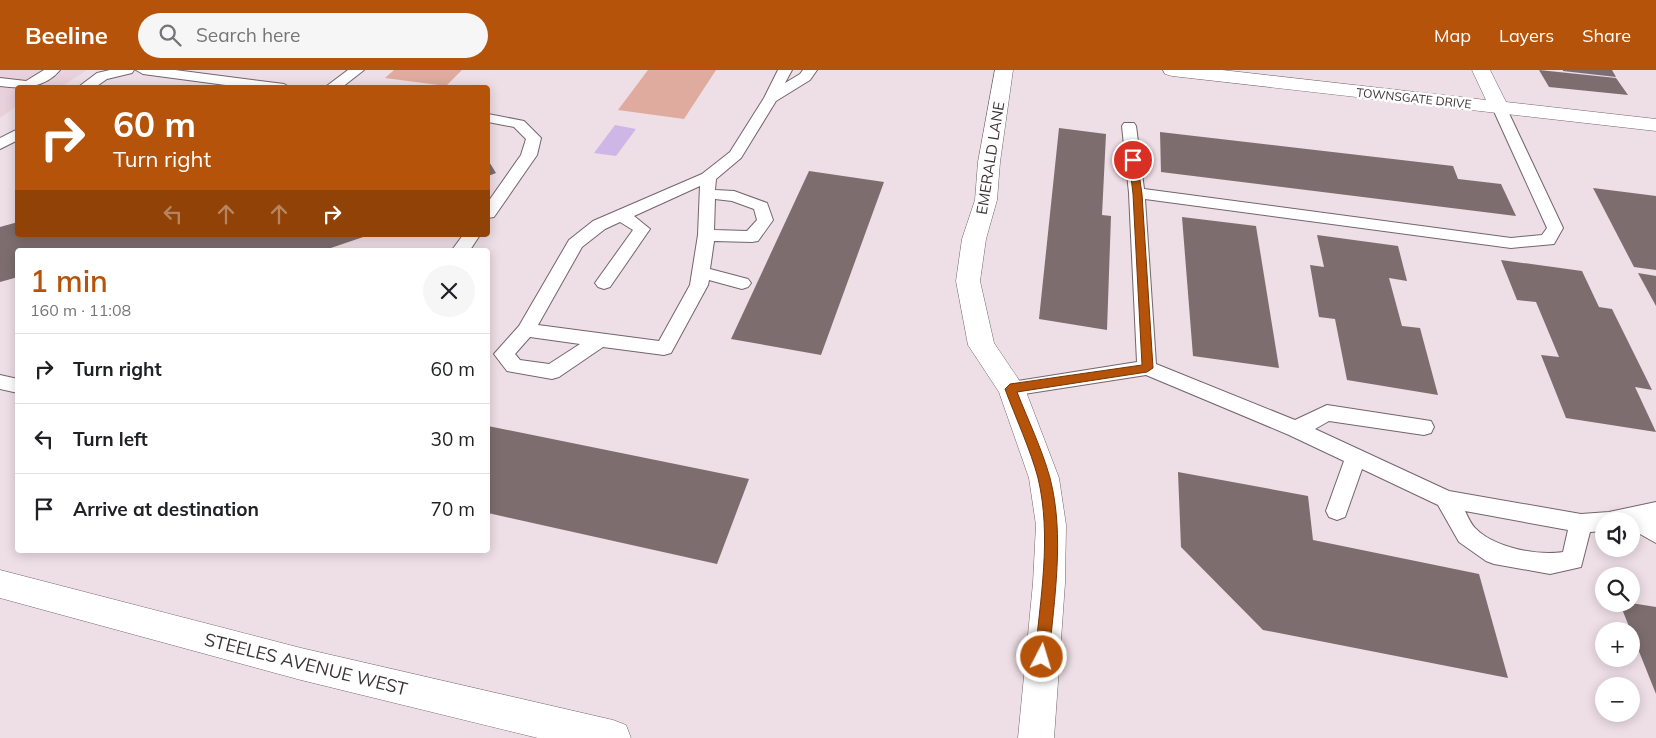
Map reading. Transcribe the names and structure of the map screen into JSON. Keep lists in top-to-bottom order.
{
  "streets": {
    "street": ["TOWNSGATE DRIVE", "EMERALD LANE", "STEELES AVENUE WEST"]
  },
  "page": {
    "header": "Beeline",
    "search": "Search here",
    "nav": ["Map", "Layers", "Share"],
    "turn": ["60 m", "Turn right"],
    "heading": ["1 min", "160 m · 11:08"],
    "list": [
      {
        "name": "Turn right",
        "value": "60 m"
      },
      {
        "name": "Turn left",
        "value": "30 m"
      },
      {
        "name": "Arrive at destination",
        "value": "70 m"
      }
    ],
    "map_buttons": ["+", "−"]
  }
}
